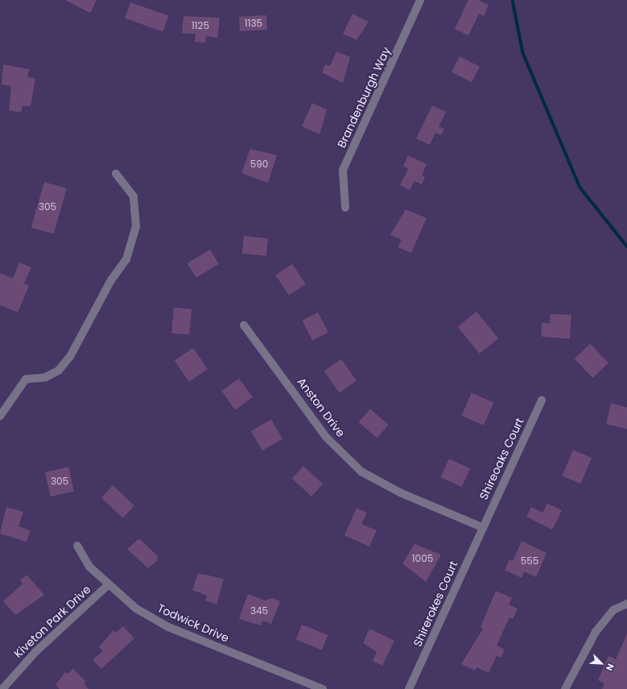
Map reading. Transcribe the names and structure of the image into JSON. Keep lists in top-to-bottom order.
{
  "streets": {
    "street": [
      "Brandenburgh Way",
      "Anston Drive",
      "Shireoaks Court",
      "Shirerokes Court",
      "Kiveton Park Drive",
      "Todwick Drive"
    ]
  },
  "crossings": [
    ["Anston Drive", "Shireoaks Court"],
    ["Anston Drive", "Shirerokes Court"],
    ["Shireoaks Court", "Shirerokes Court"],
    ["Kiveton Park Drive", "Todwick Drive"]
  ],
  "house_numbers": [
    "1135",
    "1125",
    "590",
    "305",
    "305",
    "1005",
    "555",
    "345"
  ],
  "north": "bottom right"
}
